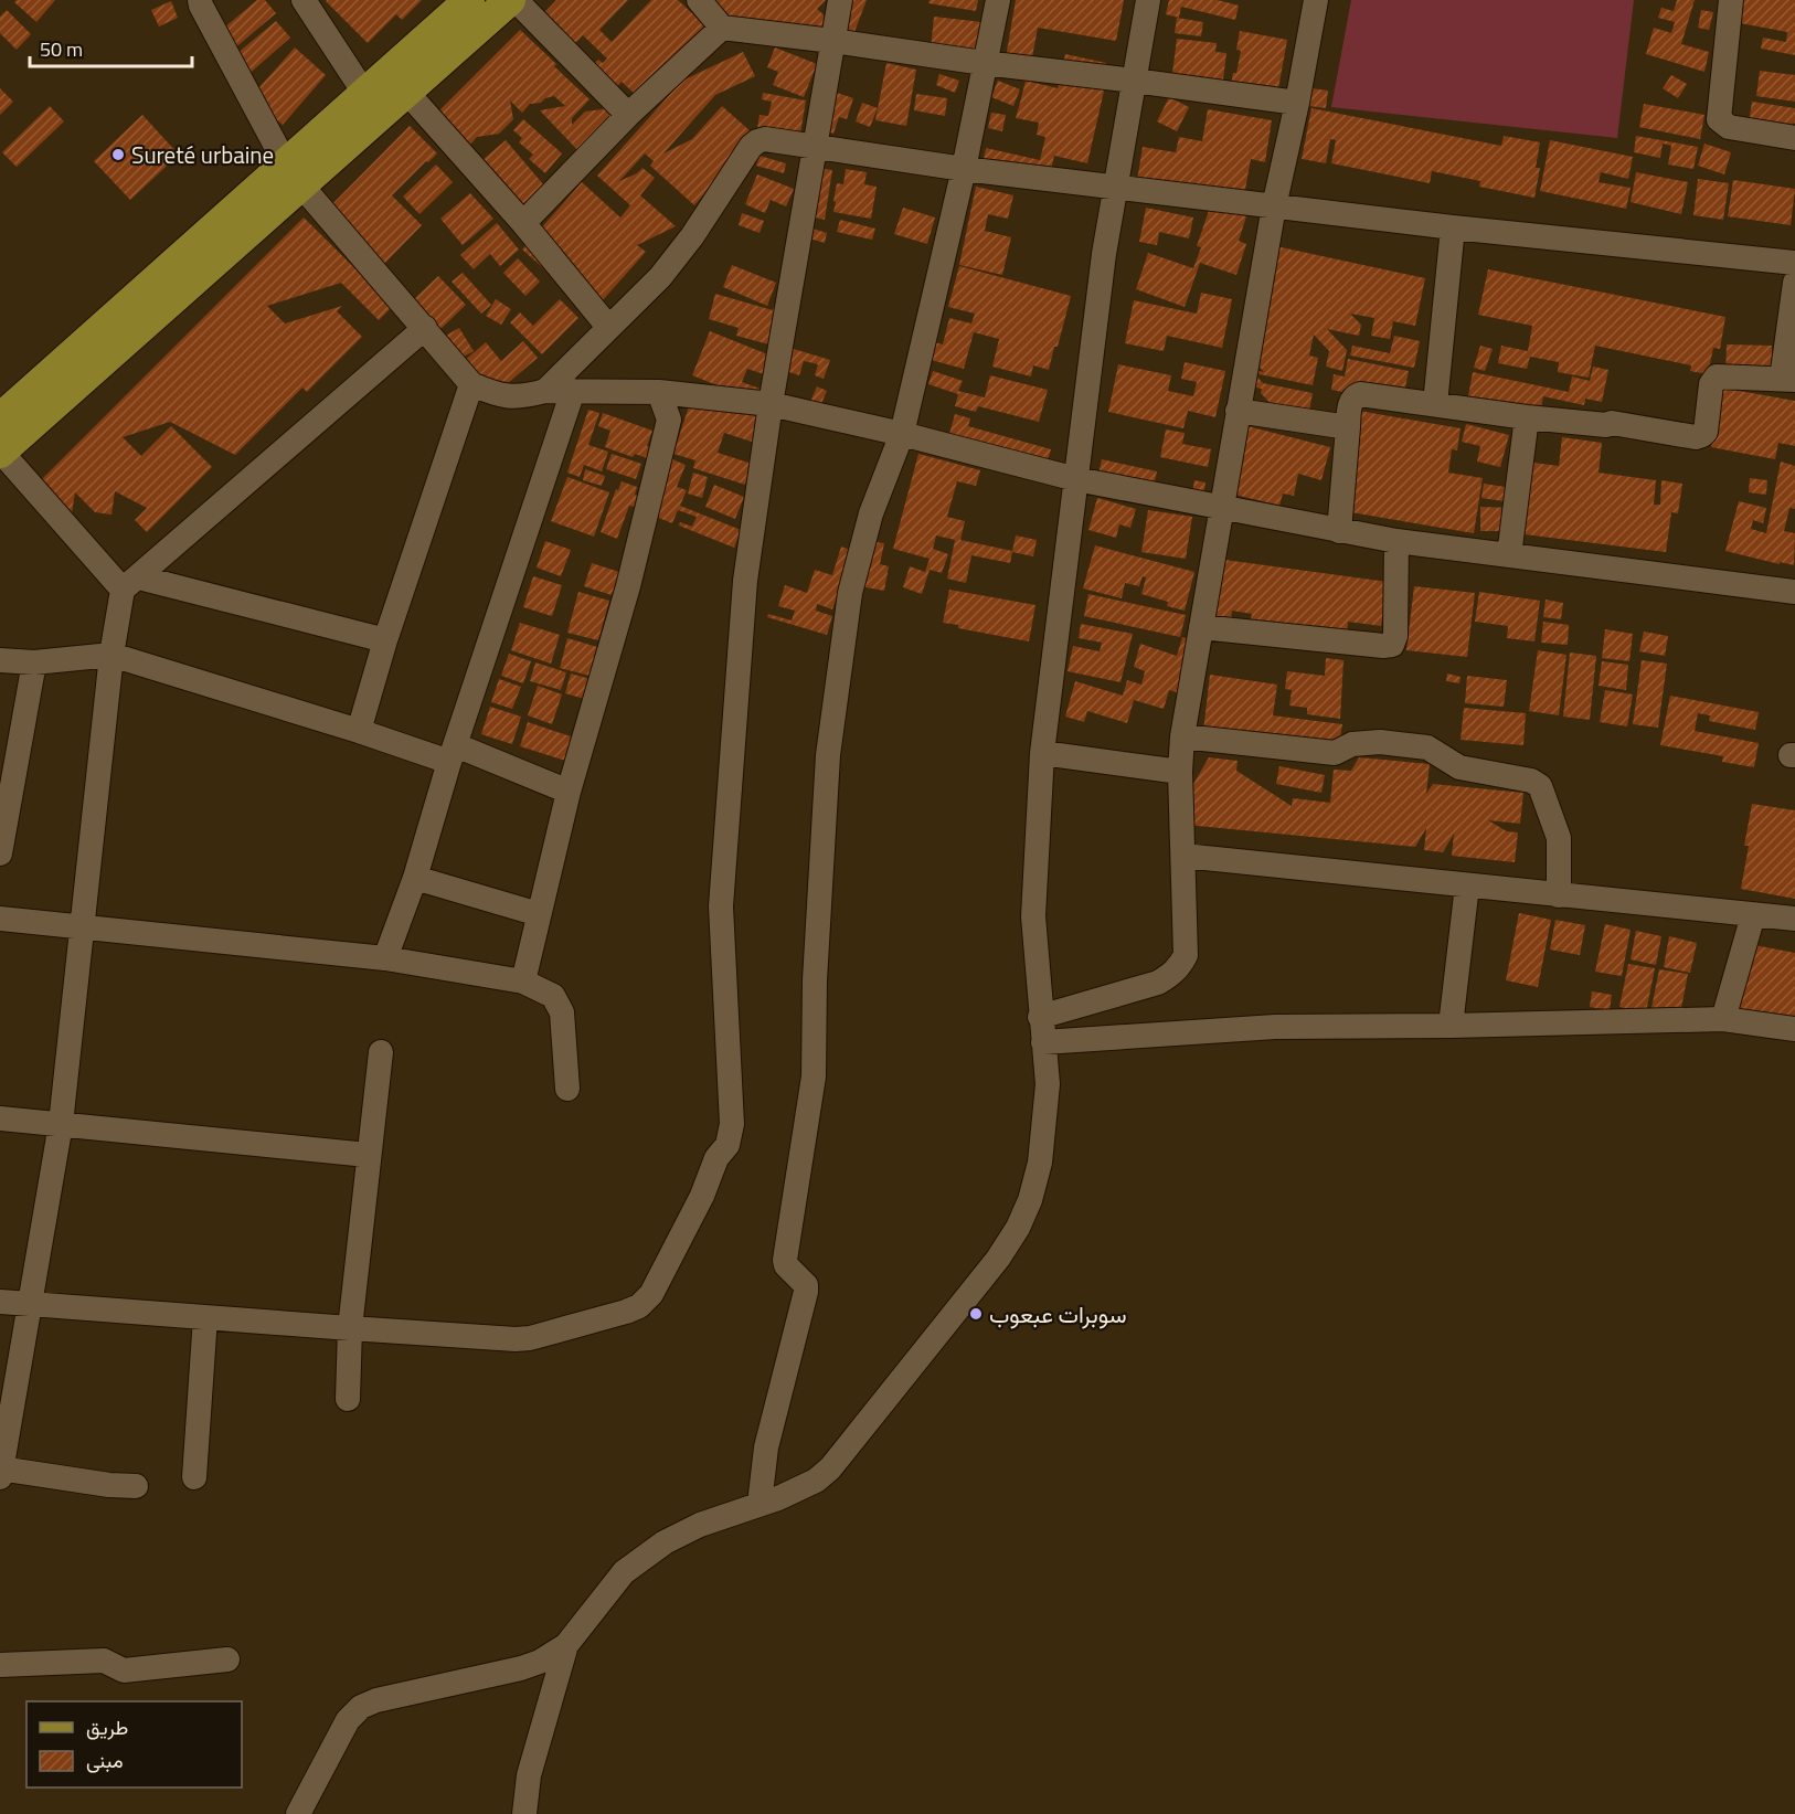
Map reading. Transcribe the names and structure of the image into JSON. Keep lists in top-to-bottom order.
{
  "places": ["Sureté urbaine", "سوبرات عبعوب"],
  "legend": ["طريق", "مبنى"],
  "scale_bar": "50 m"
}
